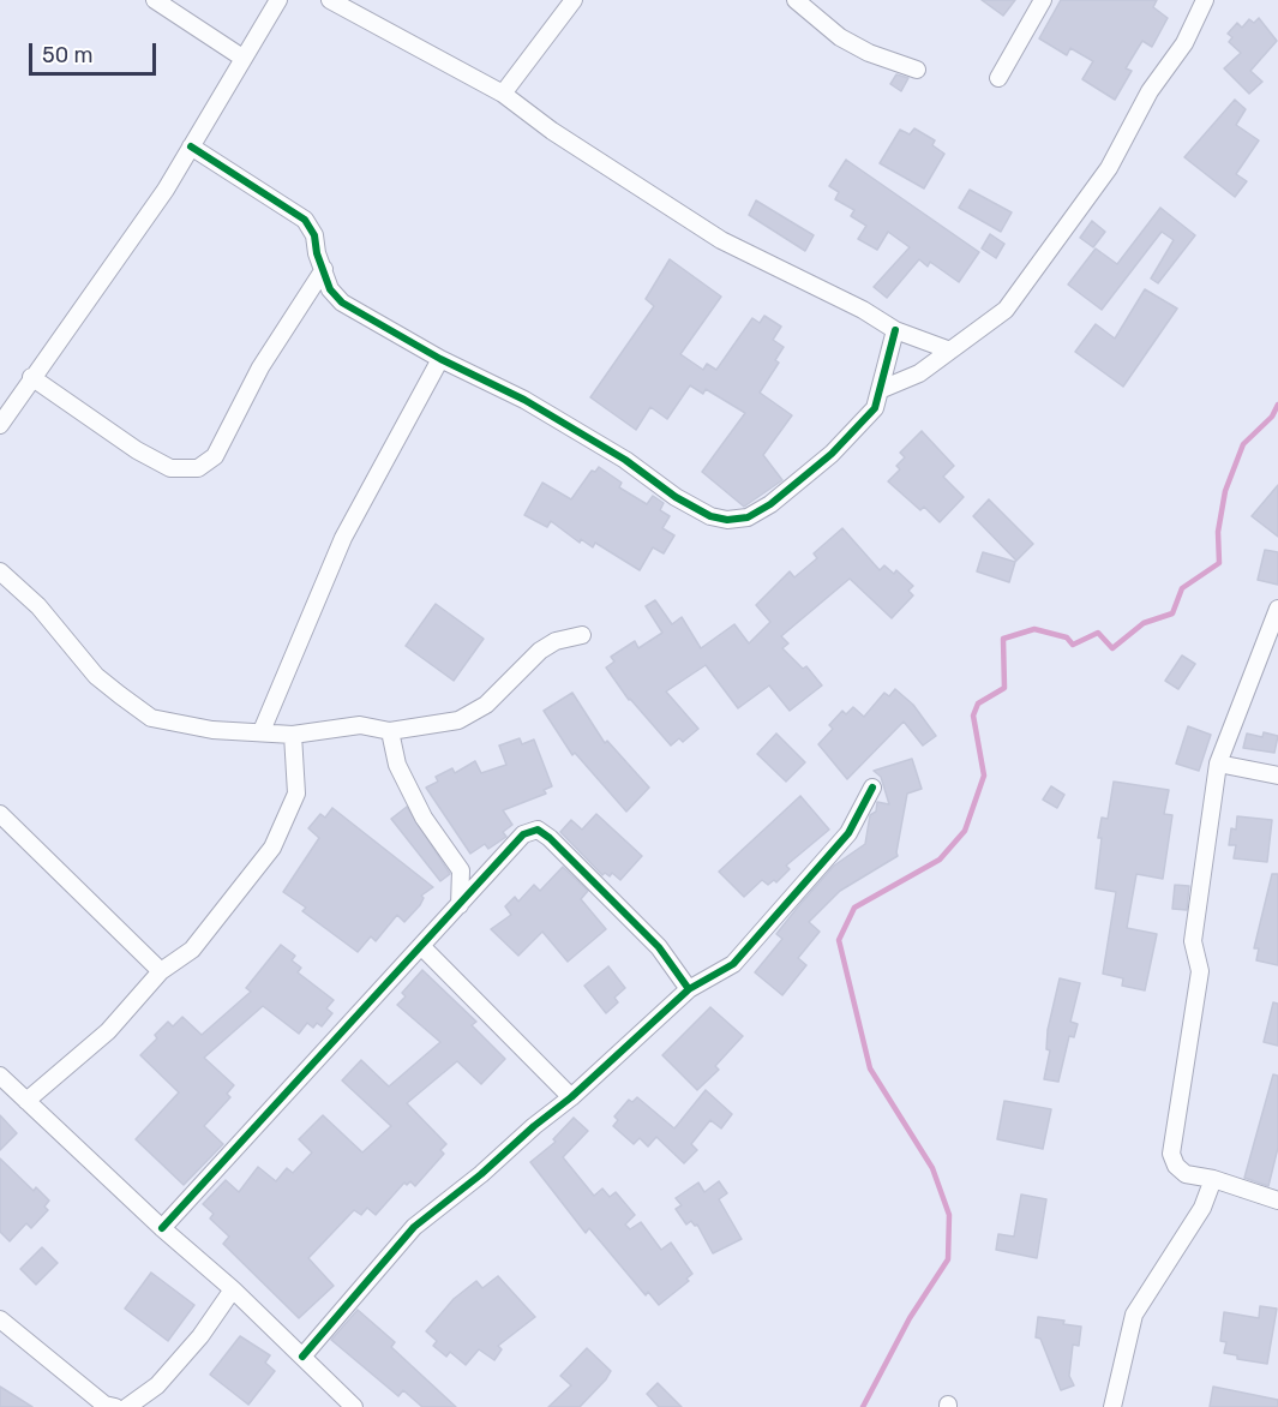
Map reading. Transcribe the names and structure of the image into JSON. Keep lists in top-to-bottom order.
{
  "scale_bar": "50 m"
}
